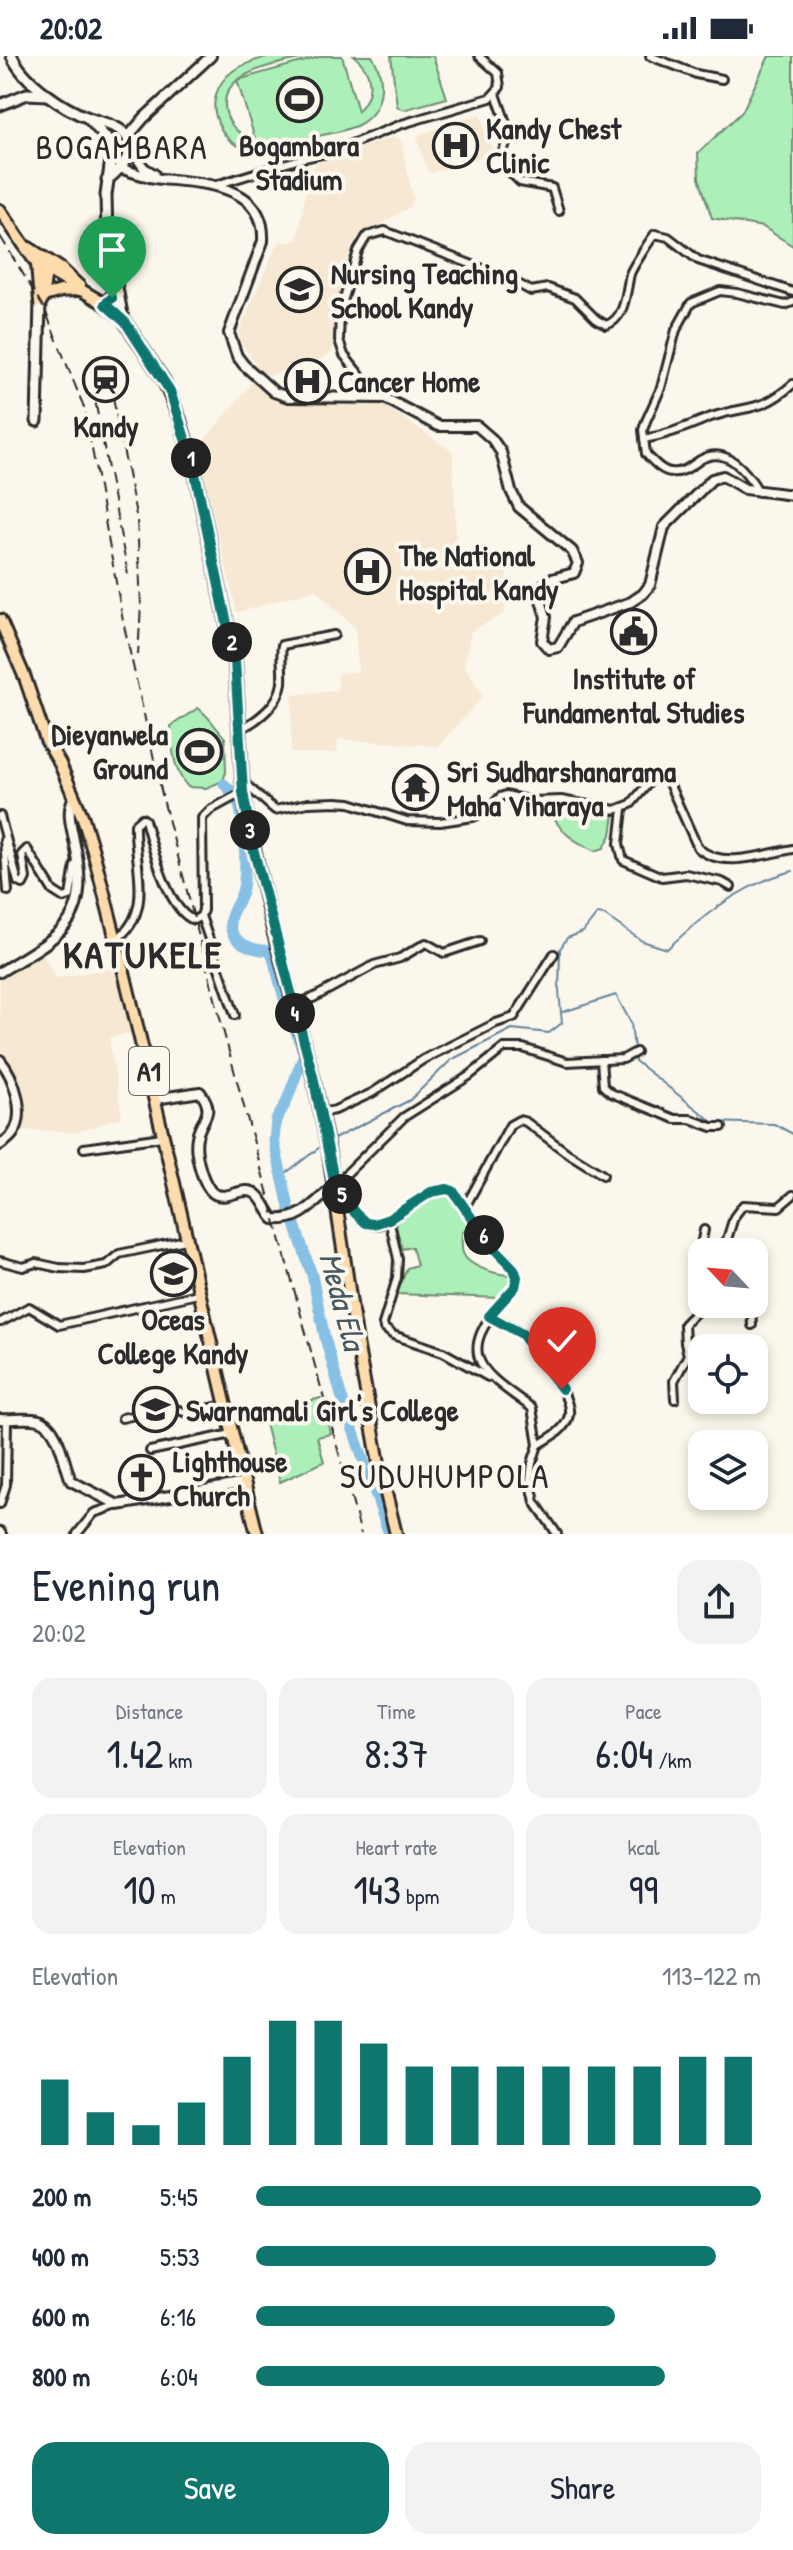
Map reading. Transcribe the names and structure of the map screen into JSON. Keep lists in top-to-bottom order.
{
  "streets": {
    "main road": ["A1"]
  },
  "districts": ["BOGAMBARA", "KATUKELE", "SUDUHUMPOLA"],
  "water": ["Meda Ela"],
  "places": {
    "sports": ["Bogambara Stadium", "Dieyanwela Ground"],
    "hospital": ["Kandy Chest Clinic", "Cancer Home", "The National Hospital Kandy"],
    "school or university": ["Nursing Teaching School Kandy", "Oceas College Kandy", "Swarnamali Girl's College"],
    "station": ["Kandy"],
    "public building": ["Institute of Fundamental Studies"],
    "temple": ["Sri Sudharshanarama Maha Viharaya"],
    "church": ["Lighthouse Church"]
  },
  "north": "top left",
  "page": {
    "status": "20:02",
    "pins": [
      "1",
      "2",
      "3",
      "4",
      "5",
      "6"
    ],
    "heading": ["Evening run", "20:02"],
    "stats": [
      ["Distance", "1.42 km"],
      ["Time", "8:37"],
      ["Pace", "6:04 /km"],
      ["Elevation", "10 m"],
      ["Heart rate", "143 bpm"],
      ["kcal", "99"]
    ],
    "chart": ["Elevation", "113–122 m"],
    "list": [
      {
        "name": "200 m",
        "note": "5:45"
      },
      {
        "name": "400 m",
        "note": "5:53"
      },
      {
        "name": "600 m",
        "note": "6:16"
      },
      {
        "name": "800 m",
        "note": "6:04"
      }
    ],
    "buttons": ["Save", "Share"]
  }
}
